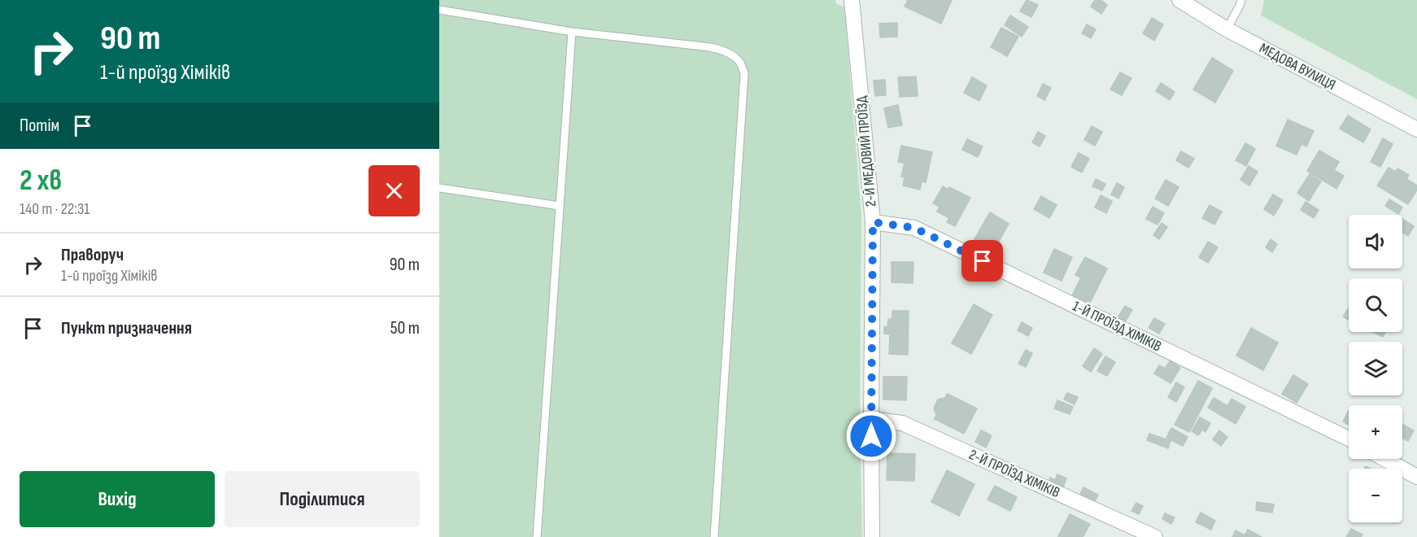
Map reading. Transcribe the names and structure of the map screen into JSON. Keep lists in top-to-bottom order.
{
  "streets": {
    "street": [
      "МЕДОВА ВУЛИЦЯ",
      "2-Й МЕДОВИЙ ПРОЇЗД",
      "1-Й ПРОЇЗД ХІМІКІВ",
      "2-Й ПРОЇЗД ХІМІКІВ"
    ]
  },
  "crossings": [
    ["2-Й МЕДОВИЙ ПРОЇЗД", "1-Й ПРОЇЗД ХІМІКІВ"],
    ["2-Й МЕДОВИЙ ПРОЇЗД", "2-Й ПРОЇЗД ХІМІКІВ"]
  ],
  "page": {
    "turn": ["90 m", "1-й проїзд Хіміків"],
    "then": "Потім",
    "heading": ["2 хв", "140 m · 22:31"],
    "map_buttons": ["+", "−"],
    "list": [
      {
        "name": "Праворуч",
        "note": "1-й проїзд Хіміків",
        "value": "90 m"
      },
      {
        "name": "Пункт призначення",
        "value": "50 m"
      }
    ],
    "buttons": ["Вихід", "Поділитися"]
  }
}
